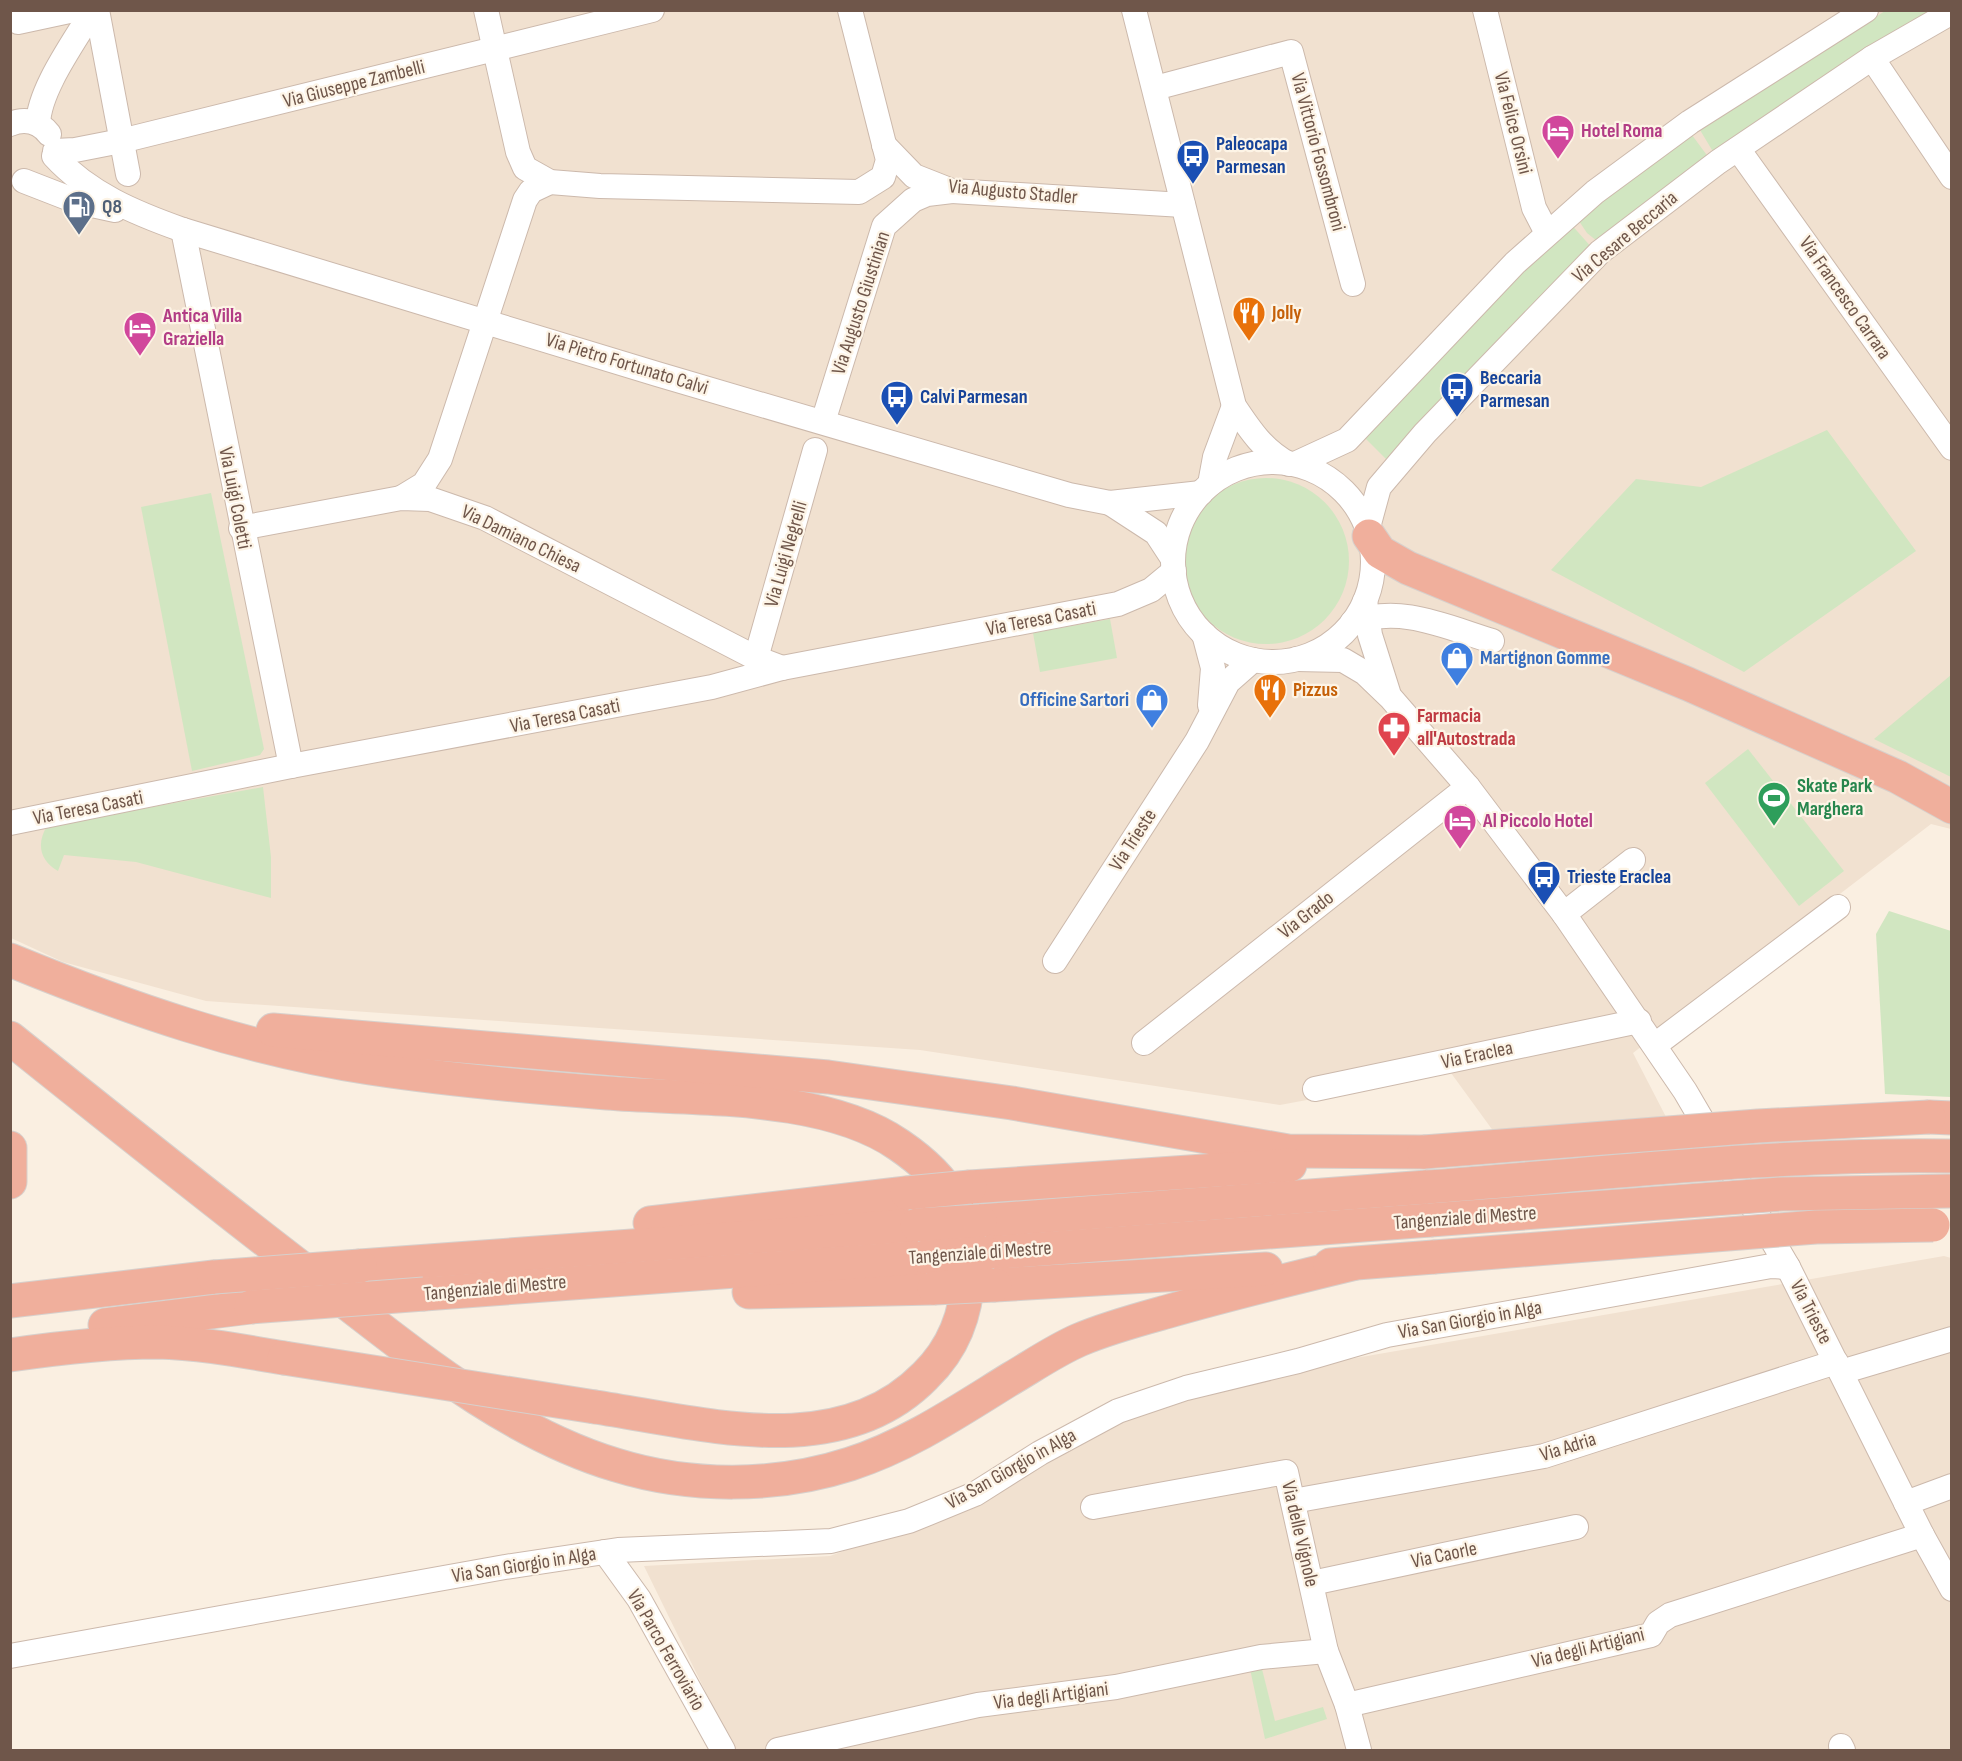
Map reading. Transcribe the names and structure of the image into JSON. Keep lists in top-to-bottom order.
{
  "streets": {
    "highway": ["Tangenziale di Mestre"],
    "street": [
      "Via Giuseppe Zambelli",
      "Via Felice Orsini",
      "Via Vittorio Fossombroni",
      "Via Augusto Stadler",
      "Via Cesare Beccaria",
      "Via Francesco Carrara",
      "Via Augusto Giustinian",
      "Via Pietro Fortunato Calvi",
      "Via Luigi Coletti",
      "Via Damiano Chiesa",
      "Via Luigi Negrelli",
      "Via Teresa Casati",
      "Via Trieste",
      "Via Grado",
      "Via Eraclea",
      "Via San Giorgio in Alga",
      "Via Adria",
      "Via delle Vignole",
      "Via Caorle",
      "Via degli Artigiani",
      "Via Parco Ferroviario"
    ]
  },
  "crossings": [
    ["Via Giuseppe Zambelli", "Via Pietro Fortunato Calvi"],
    ["Via Augusto Stadler", "Via Augusto Giustinian"],
    ["Via Cesare Beccaria", "Via Francesco Carrara"],
    ["Via Cesare Beccaria", "Via Pietro Fortunato Calvi"],
    ["Via Cesare Beccaria", "Via Trieste"],
    ["Via Augusto Giustinian", "Via Pietro Fortunato Calvi"],
    ["Via Pietro Fortunato Calvi", "Via Luigi Coletti"],
    ["Via Pietro Fortunato Calvi", "Via Trieste"],
    ["Via Luigi Coletti", "Via Damiano Chiesa"],
    ["Via Luigi Coletti", "Via Teresa Casati"],
    ["Via Damiano Chiesa", "Via Luigi Negrelli"],
    ["Via Damiano Chiesa", "Via Teresa Casati"],
    ["Via Trieste", "Via Grado"],
    ["Via Trieste", "Via Eraclea"],
    ["Via Trieste", "Via San Giorgio in Alga"],
    ["Via Trieste", "Via Adria"],
    ["Via Trieste", "Via degli Artigiani"],
    ["Via San Giorgio in Alga", "Via Parco Ferroviario"],
    ["Via Adria", "Via delle Vignole"],
    ["Via delle Vignole", "Via Caorle"],
    ["Via delle Vignole", "Via degli Artigiani"]
  ],
  "places": {
    "hotel": ["Hotel Roma", "Antica Villa Graziella", "Al Piccolo Hotel"],
    "bus stop": [
      "Paleocapa Parmesan",
      "Beccaria Parmesan",
      "Calvi Parmesan",
      "Trieste Eraclea"
    ],
    "fuel station": ["Q8"],
    "restaurant": ["Jolly", "Pizzus"],
    "shop": ["Martignon Gomme", "Officine Sartori"],
    "pharmacy": ["Farmacia all'Autostrada"],
    "sports": ["Skate Park Marghera"]
  }
}
